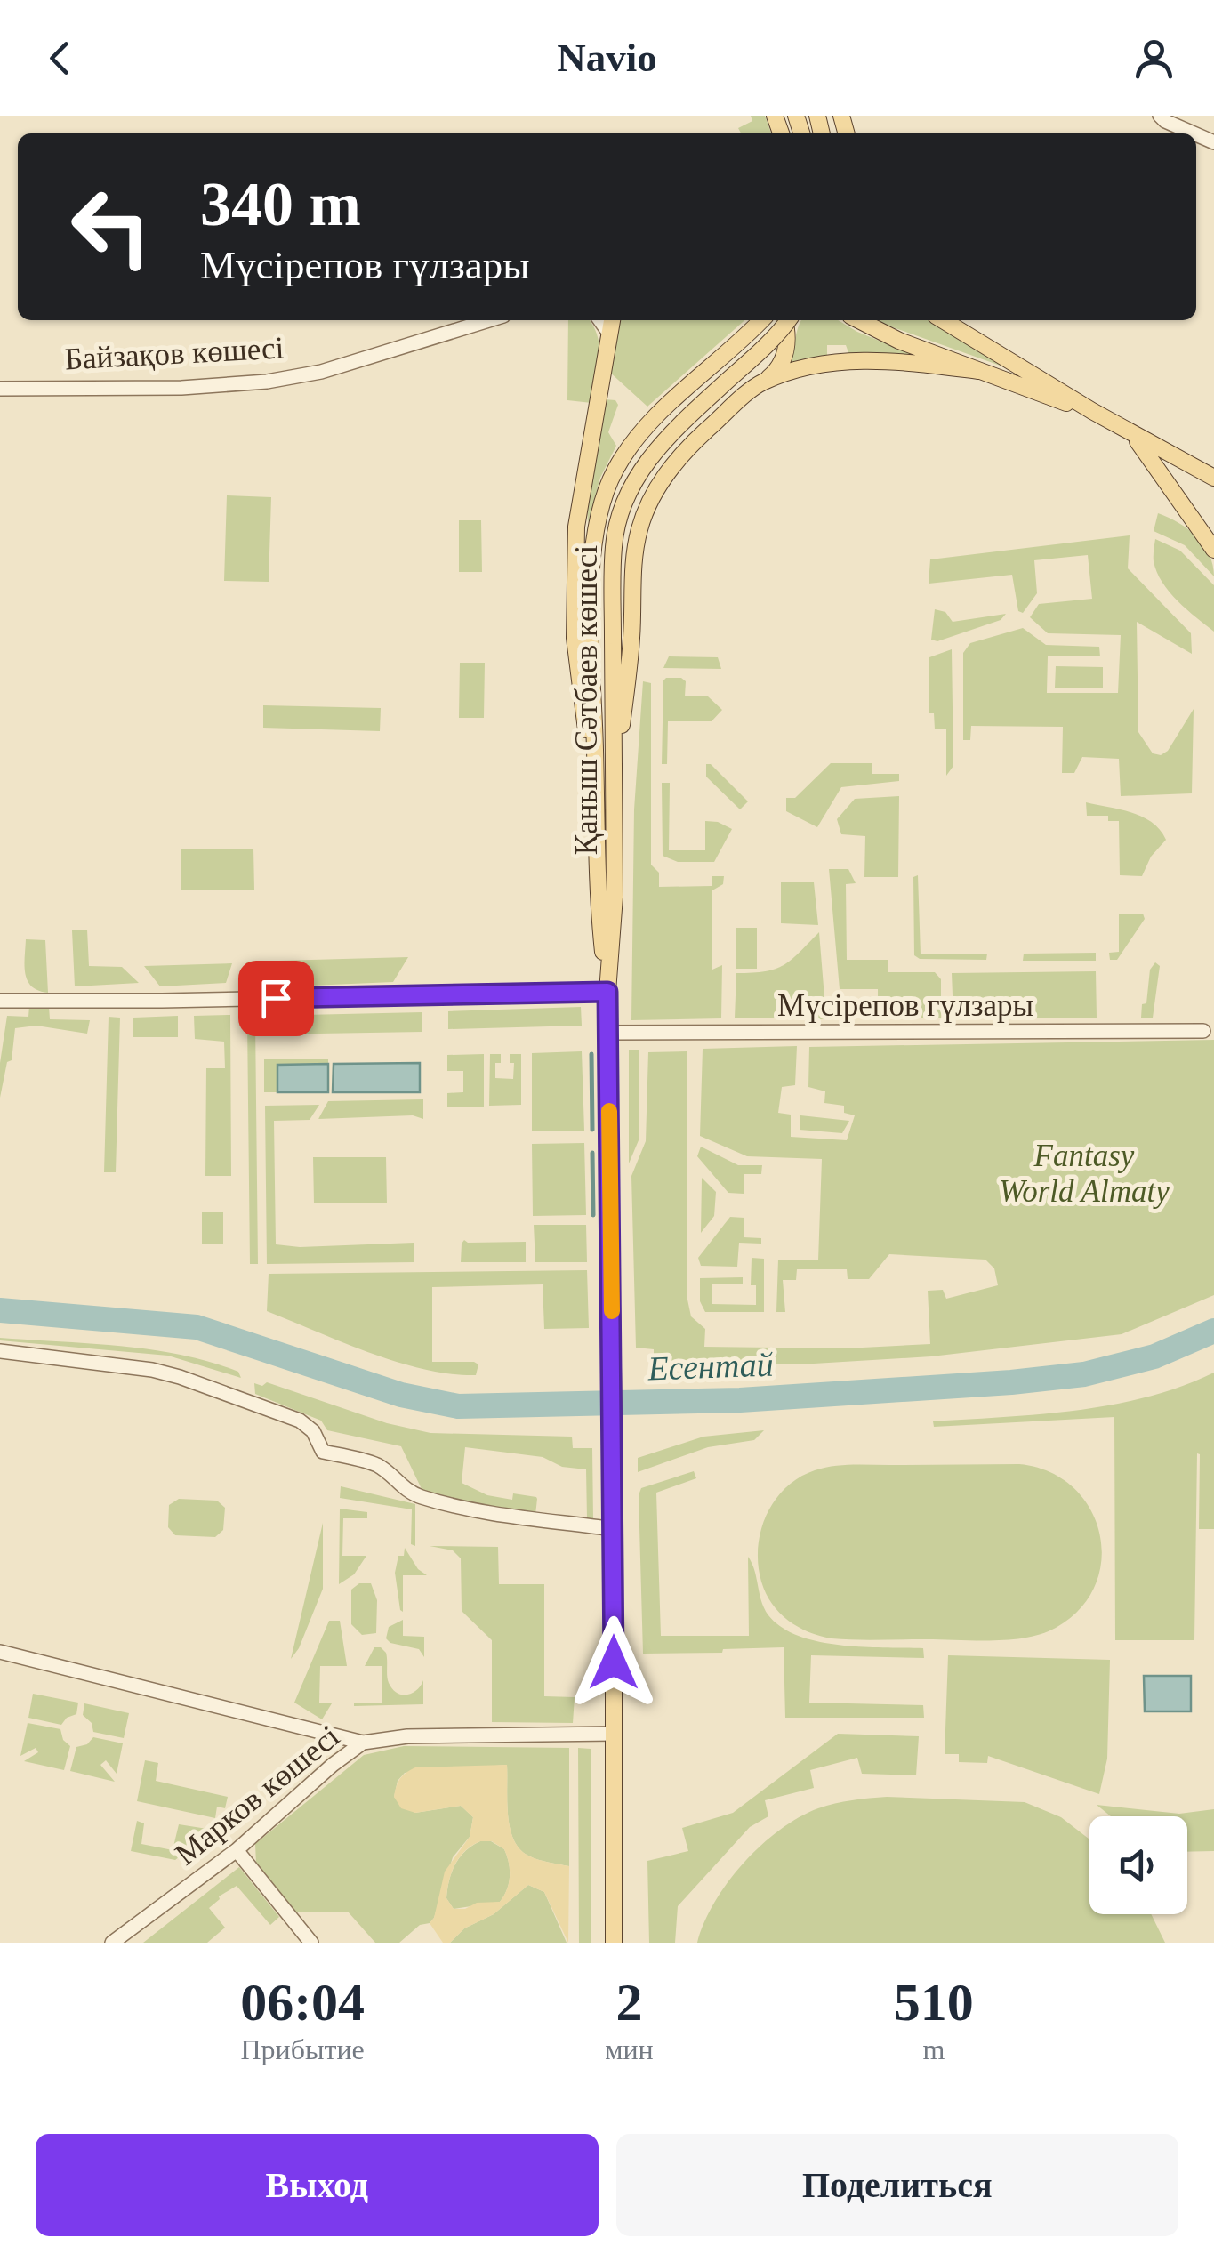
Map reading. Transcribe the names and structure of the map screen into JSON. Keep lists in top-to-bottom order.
{
  "streets": {
    "main road": ["Қаныш Сәтбаев көшесі"],
    "street": ["Байзақов көшесі", "Мүсірепов гүлзары", "Марков көшесі"]
  },
  "crossings": [
    ["Қаныш Сәтбаев көшесі", "Мүсірепов гүлзары"],
    ["Қаныш Сәтбаев көшесі", "Марков көшесі"]
  ],
  "water": ["Есентай"],
  "parks": ["Fantasy World Almaty"],
  "page": {
    "header": "Navio",
    "turn": ["340 m", "Мүсірепов гүлзары"],
    "eta": [
      "06:04",
      "Прибытие",
      "2",
      "мин",
      "510",
      "m"
    ],
    "buttons": ["Выход", "Поделиться"]
  }
}
